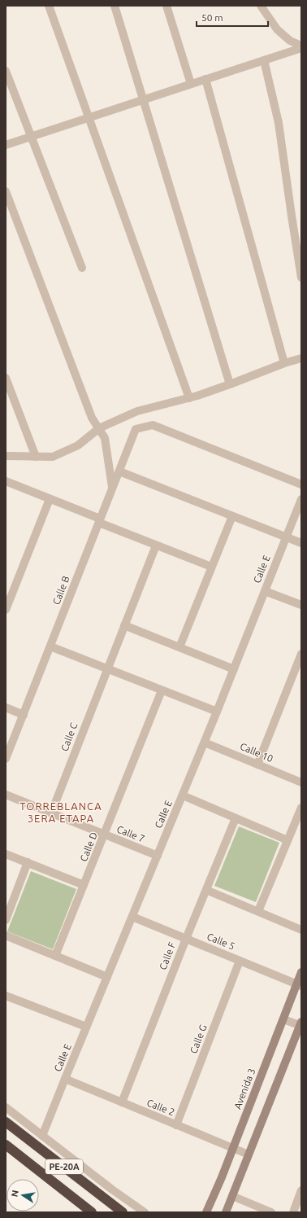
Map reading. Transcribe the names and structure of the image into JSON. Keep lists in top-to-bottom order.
{
  "streets": {
    "highway": ["PE-20A"],
    "street": [
      "Calle E",
      "Calle B",
      "Calle C",
      "Calle 10",
      "Calle 7",
      "Calle D",
      "Calle 5",
      "Calle F",
      "Calle G",
      "Avenida 3",
      "Calle 2"
    ]
  },
  "crossings": [
    ["Calle E", "Calle 10"],
    ["Calle E", "Calle 7"],
    ["Calle E", "Calle 5"],
    ["Calle E", "Calle 2"],
    ["Calle C", "Calle 7"],
    ["Calle 7", "Calle D"],
    ["Calle 5", "Calle F"],
    ["Calle 5", "Calle G"],
    ["Calle 5", "Avenida 3"],
    ["Calle F", "Calle 2"],
    ["Calle G", "Calle 2"],
    ["Avenida 3", "Calle 2"]
  ],
  "districts": ["TORREBLANCA 3ERA ETAPA"],
  "scale_bar": "50 m",
  "north": "left"
}
